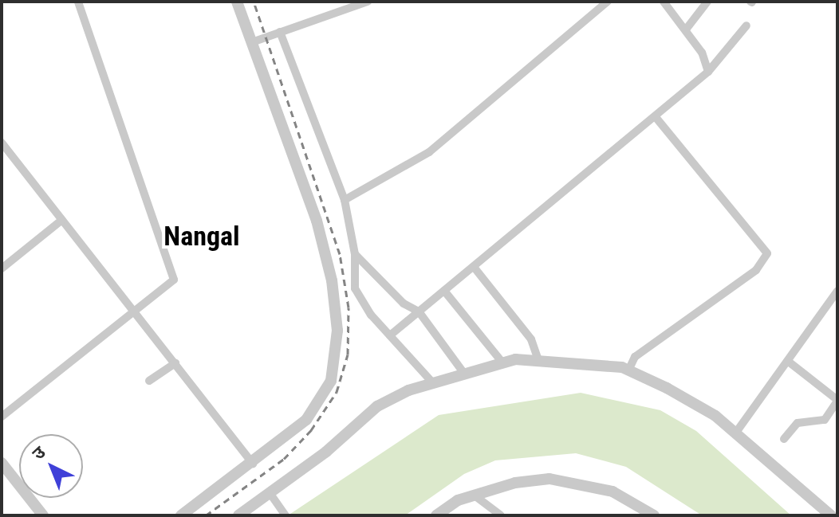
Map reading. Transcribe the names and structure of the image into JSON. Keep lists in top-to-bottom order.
{
  "districts": ["Nangal"],
  "north": "top left"
}
